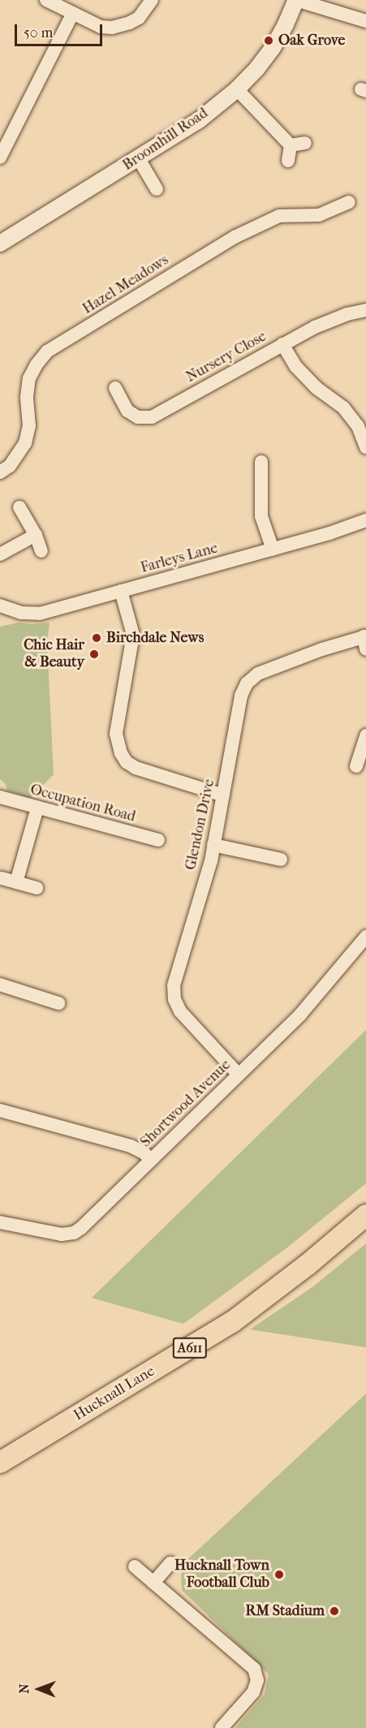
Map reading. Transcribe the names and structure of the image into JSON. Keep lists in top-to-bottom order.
{
  "streets": {
    "main road": ["A611", "Hucknall Lane"],
    "street": [
      "Broomhill Road",
      "Hazel Meadows",
      "Nursery Close",
      "Farleys Lane",
      "Occupation Road",
      "Glendon Drive",
      "Shortwood Avenue"
    ]
  },
  "crossings": [
    ["Glendon Drive", "Shortwood Avenue"]
  ],
  "places": [
    "Oak Grove",
    "Birchdale News",
    "Chic Hair & Beauty",
    "Hucknall Town Football Club",
    "RM Stadium"
  ],
  "scale_bar": "50 m",
  "north": "left"
}
